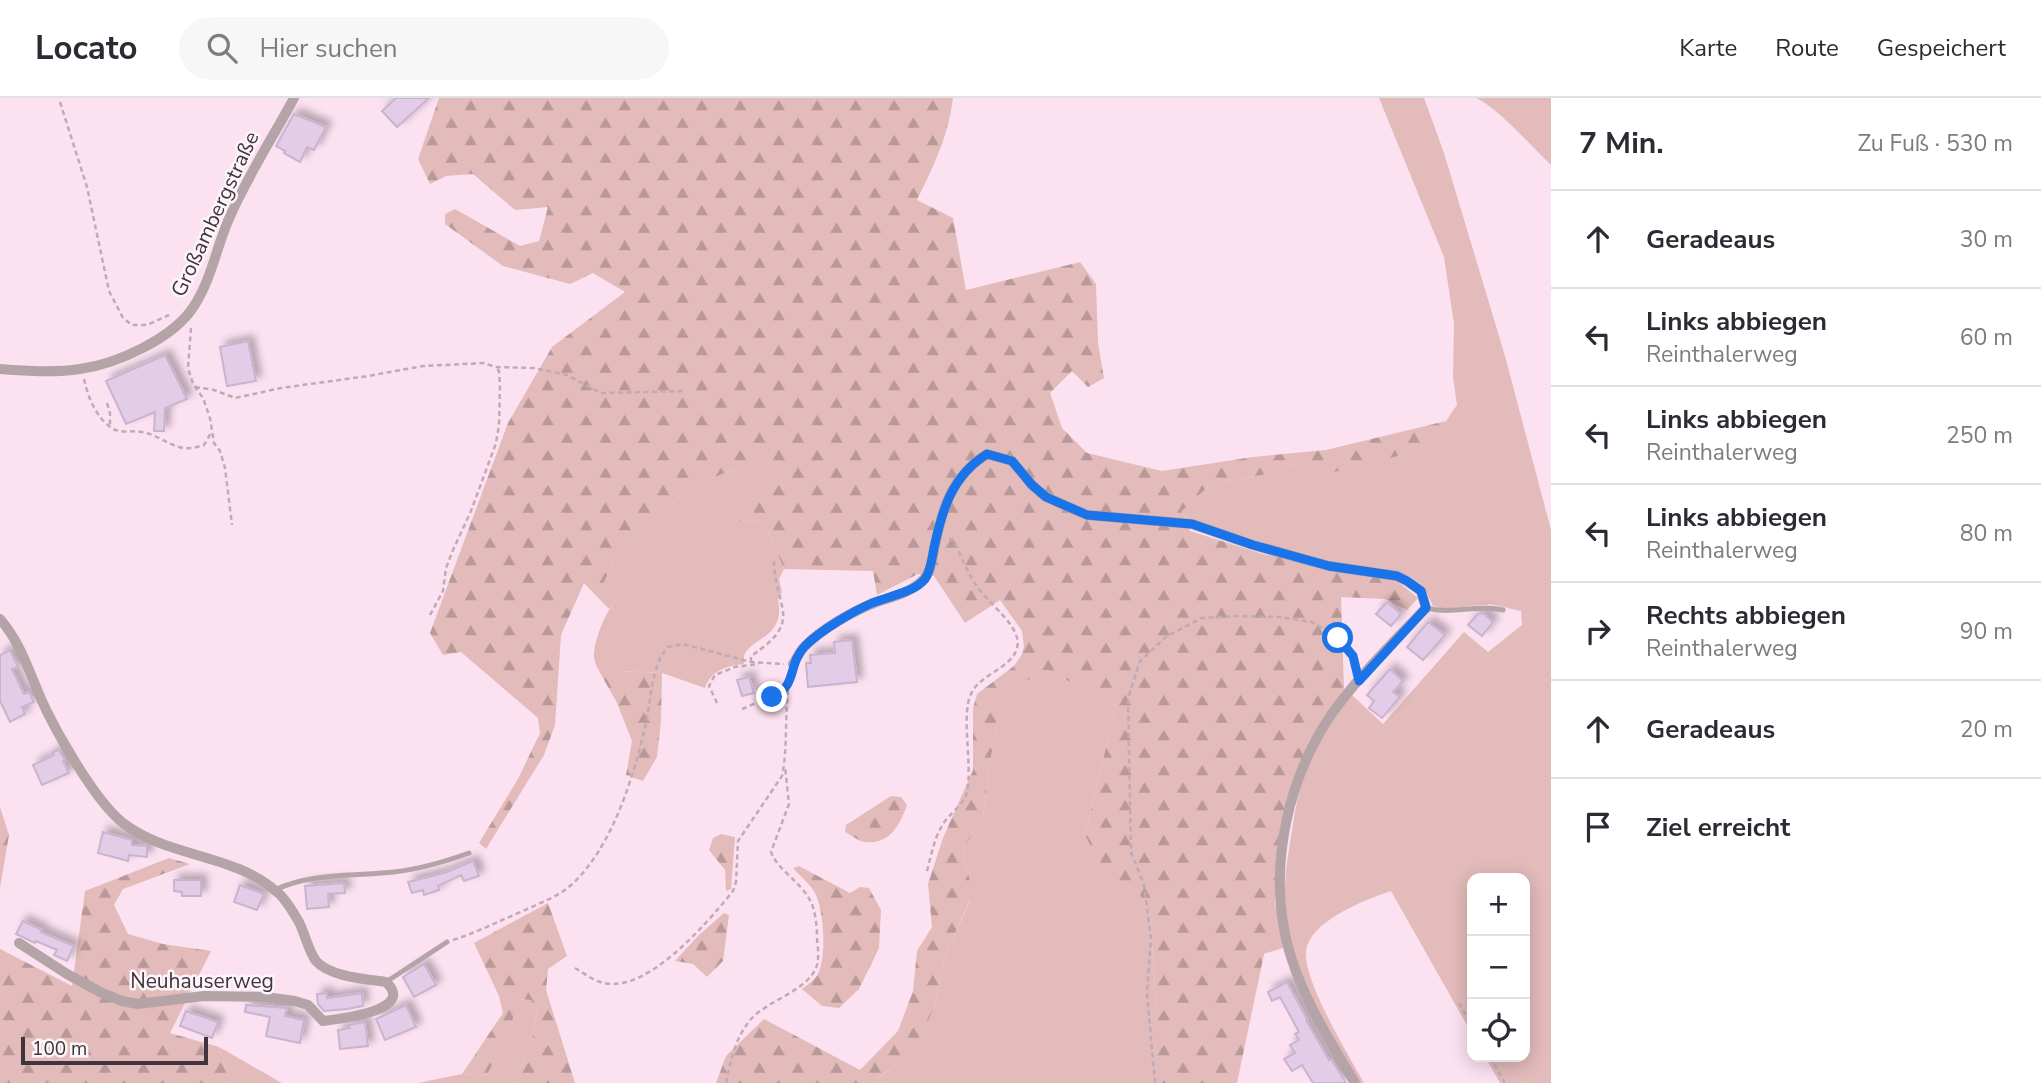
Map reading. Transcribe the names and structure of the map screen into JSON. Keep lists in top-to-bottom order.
{
  "streets": {
    "street": ["Großambergstraße", "Neuhauserweg"]
  },
  "scale_bar": "100 m",
  "page": {
    "header": "Locato",
    "search": "Hier suchen",
    "nav": ["Karte", "Route", "Gespeichert"],
    "heading": ["7 Min.", "Zu Fuß · 530 m"],
    "list": [
      ["Geradeaus", "30 m"],
      ["Links abbiegen", "Reinthalerweg", "60 m"],
      ["Links abbiegen", "Reinthalerweg", "250 m"],
      ["Links abbiegen", "Reinthalerweg", "80 m"],
      ["Rechts abbiegen", "Reinthalerweg", "90 m"],
      ["Geradeaus", "20 m"],
      "Ziel erreicht"
    ],
    "map_buttons": ["+", "−"],
    "scale": "100 m"
  }
}
